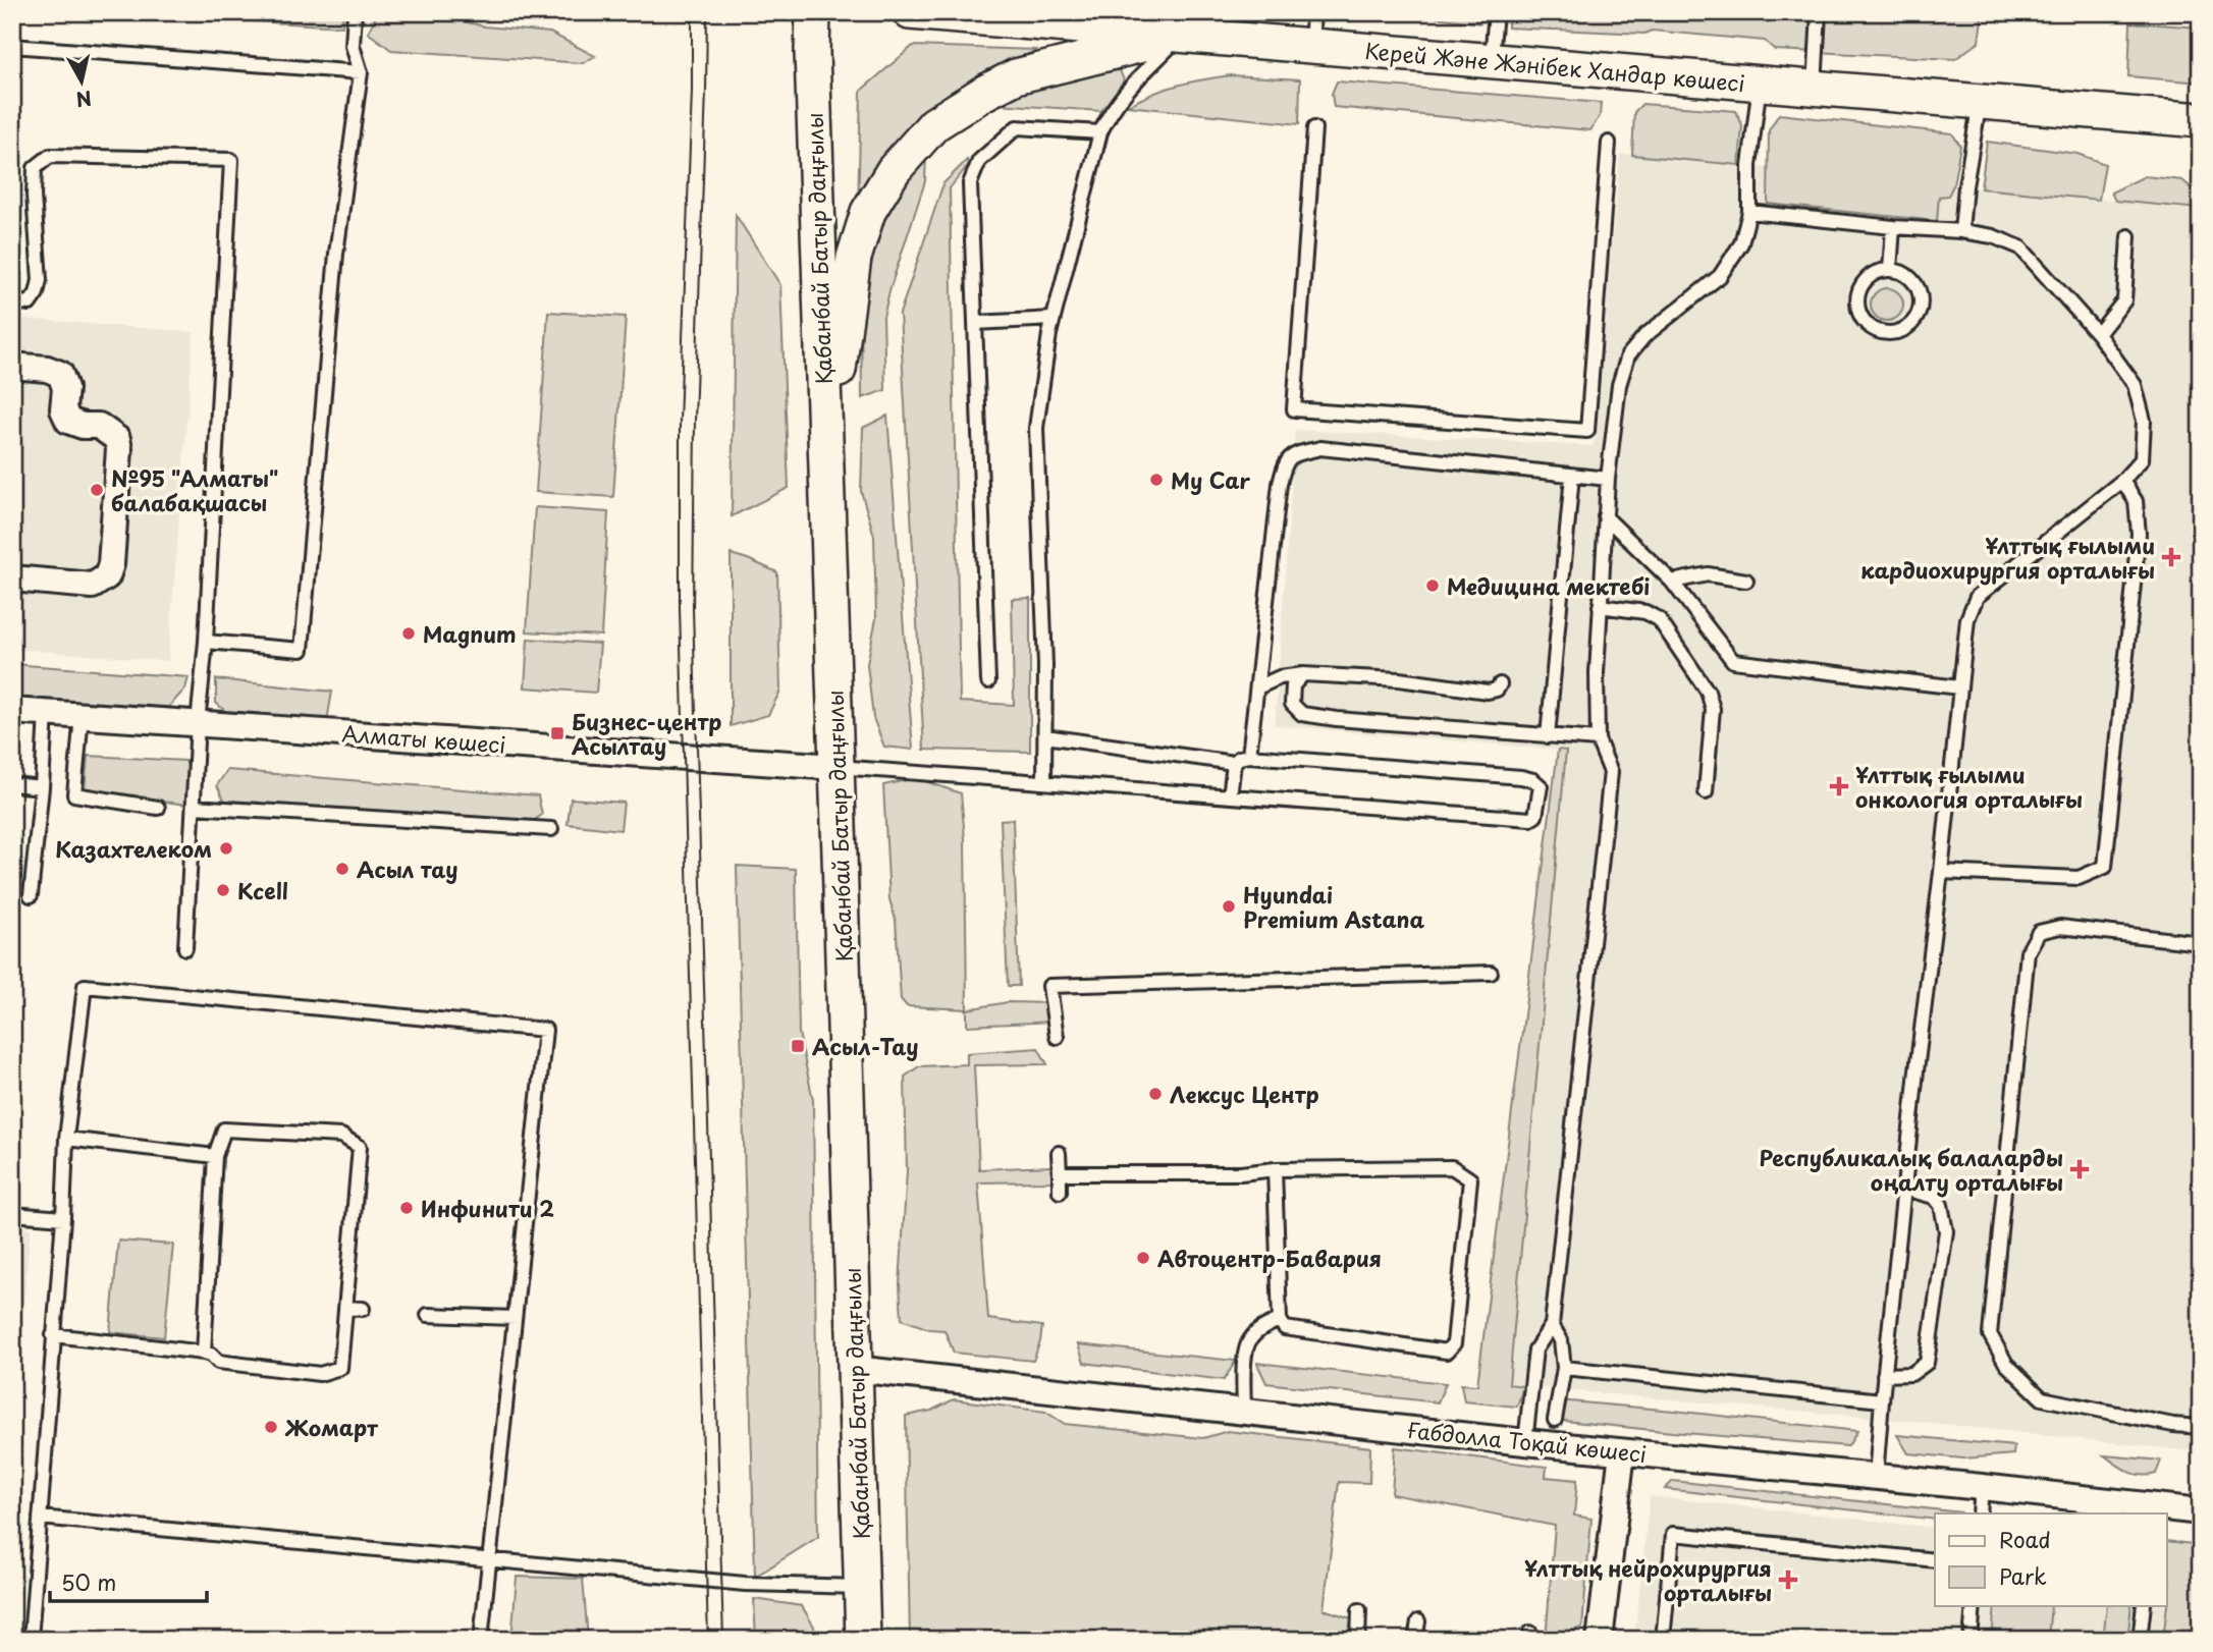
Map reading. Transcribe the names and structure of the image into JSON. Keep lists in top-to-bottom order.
{
  "streets": {
    "main road": ["Керей Және Жәнібек Хандар көшесі", "Қабанбай Батыр даңғылы"],
    "street": ["Алматы көшесі", "Ғабдолла Тоқай көшесі"]
  },
  "crossings": [
    ["Қабанбай Батыр даңғылы", "Алматы көшесі"],
    ["Қабанбай Батыр даңғылы", "Ғабдолла Тоқай көшесі"]
  ],
  "places": {
    "other": [
      "My Car",
      "№95 \"Алматы\" балабақшасы",
      "Медицина мектебі",
      "Magnum",
      "Казахтелеком",
      "Асыл тау",
      "Kcell",
      "Hyundai Premium Astana",
      "Лексус Центр",
      "Инфинити 2",
      "Автоцентр-Бавария",
      "Жомарт"
    ],
    "health": [
      "Ұлттық ғылыми кардиохирургия орталығы",
      "Ұлттық ғылыми онкология орталығы",
      "Республикалық балаларды оңалту орталығы",
      "Ұлттық нейрохирургия орталығы"
    ],
    "transit": ["Бизнес-центр Асылтау", "Асыл-Тау"]
  },
  "legend": ["Road", "Park"],
  "scale_bar": "50 m",
  "north": "bottom"
}
